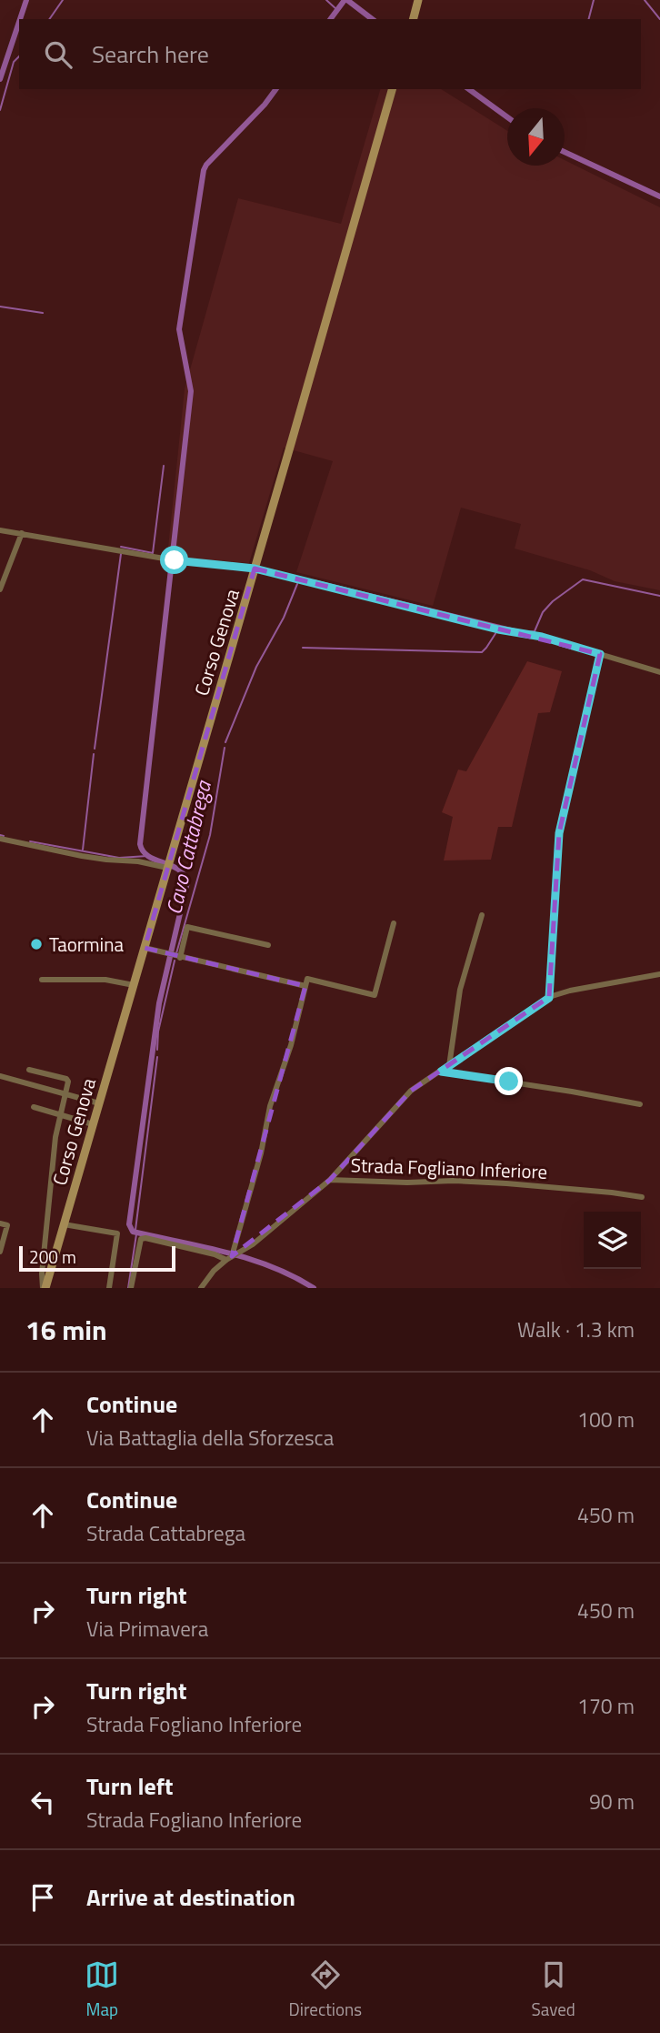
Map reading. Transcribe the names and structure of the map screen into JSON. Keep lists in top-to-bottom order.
{
  "streets": {
    "main road": ["Corso Genova"],
    "street": ["Strada Fogliano Inferiore"]
  },
  "water": ["Cavo Cattabrega"],
  "places": ["Taormina"],
  "scale_bar": "200 m",
  "north": "bottom",
  "page": {
    "search": "Search here",
    "scale": "200 m",
    "heading": ["16 min", "Walk · 1.3 km"],
    "list": [
      ["Continue", "Via Battaglia della Sforzesca", "100 m"],
      ["Continue", "Strada Cattabrega", "450 m"],
      ["Turn right", "Via Primavera", "450 m"],
      ["Turn right", "Strada Fogliano Inferiore", "170 m"],
      ["Turn left", "Strada Fogliano Inferiore", "90 m"],
      "Arrive at destination"
    ],
    "nav": ["Map", "Directions", "Saved"]
  }
}
